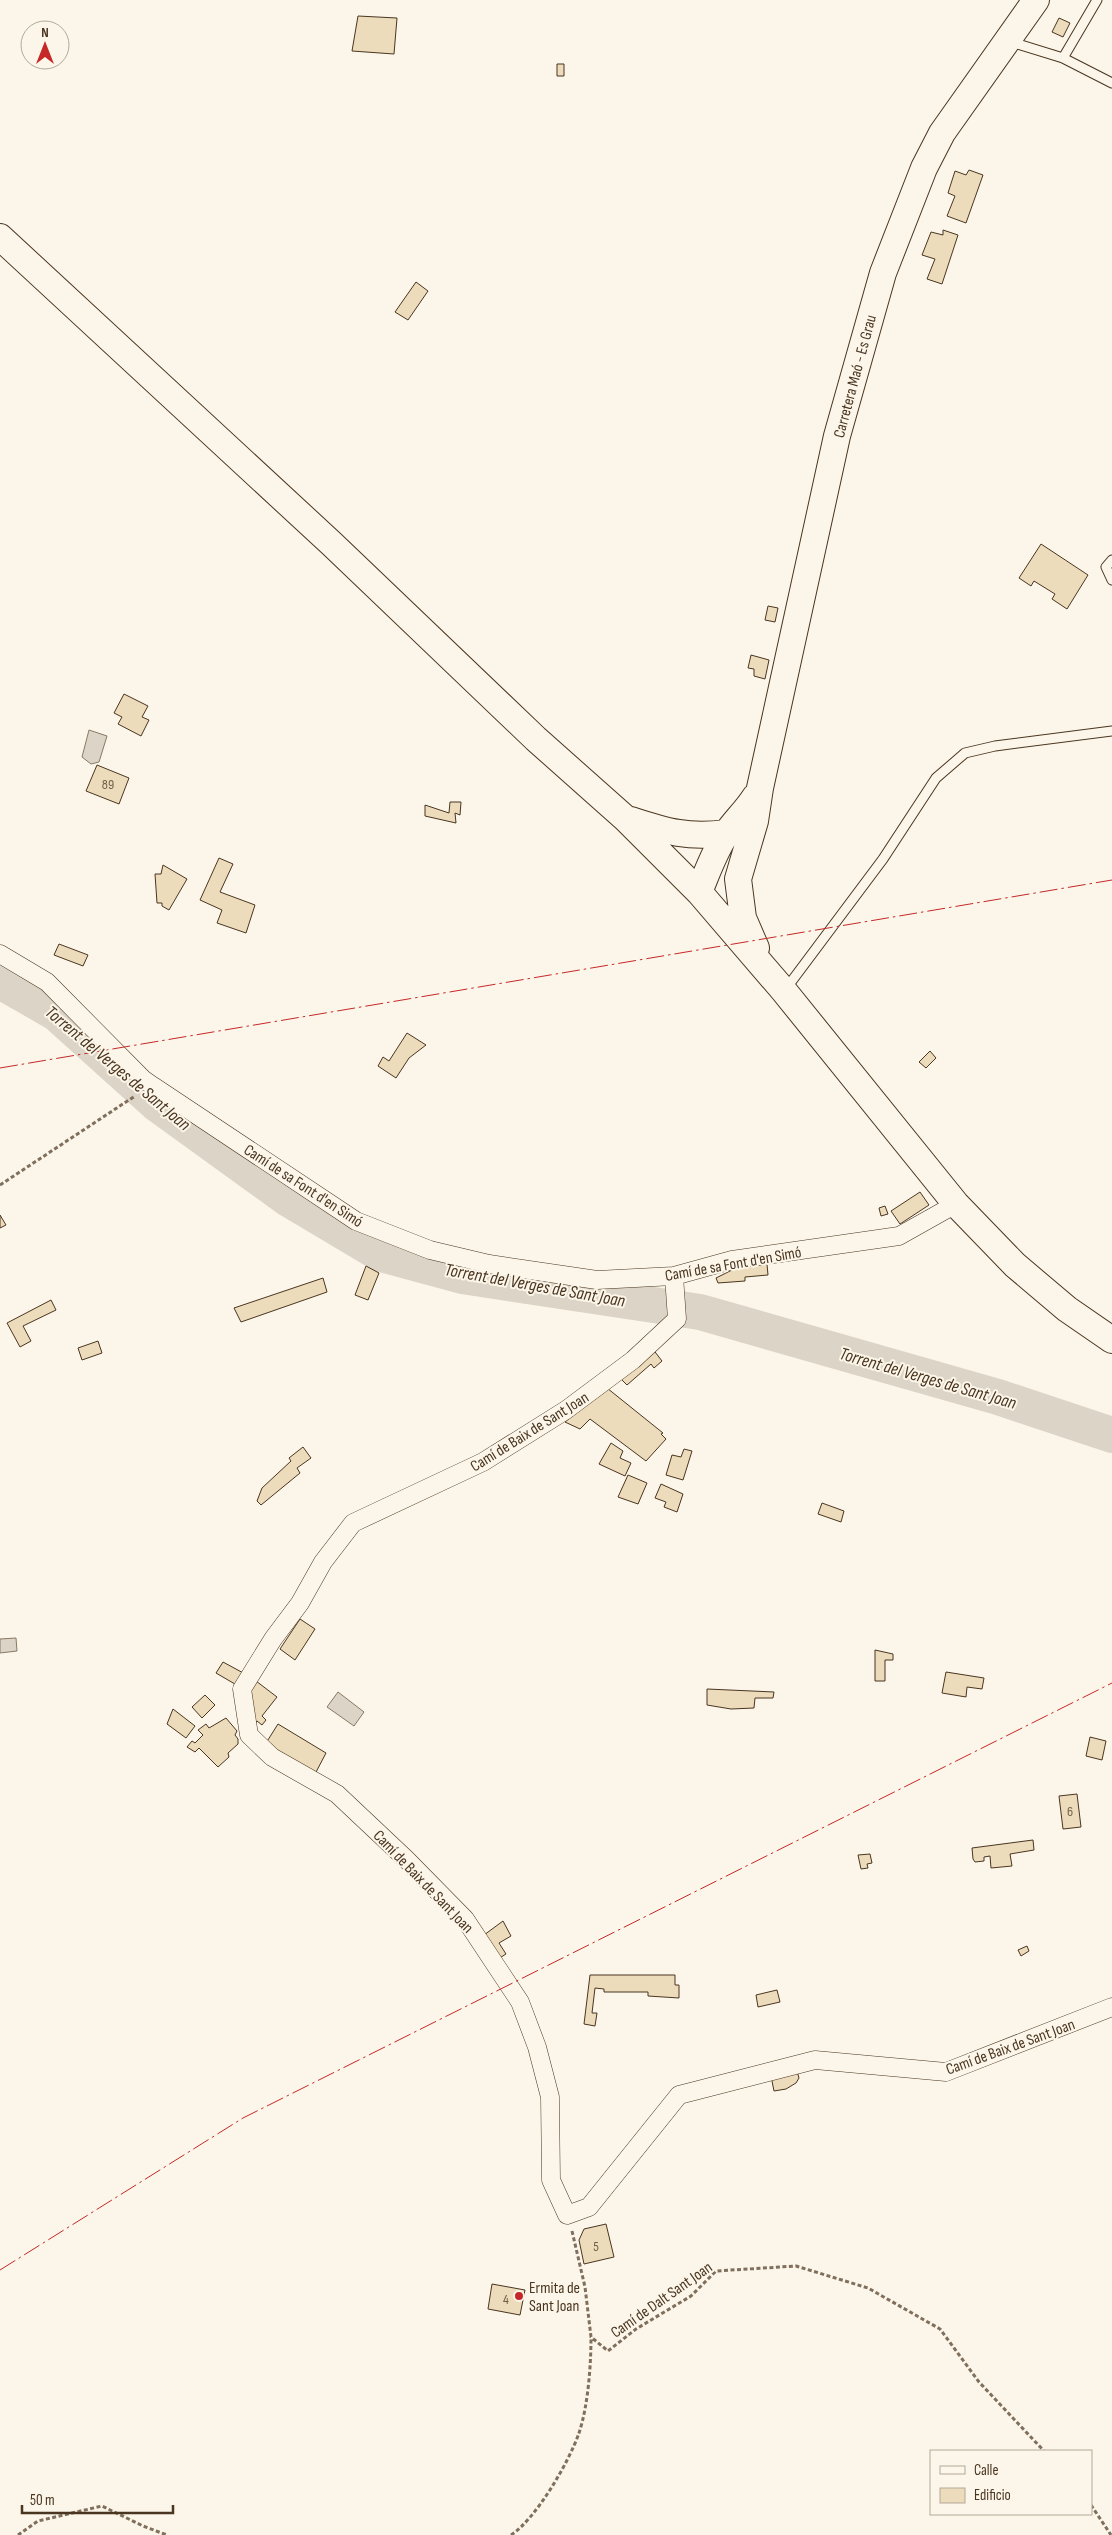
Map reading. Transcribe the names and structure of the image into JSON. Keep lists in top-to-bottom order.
{
  "streets": {
    "main road": ["Carretera Maó - Es Grau"],
    "street": ["Camí de sa Font d'en Simó", "Camí de Baix de Sant Joan"],
    "path": ["Camí de Dalt Sant Joan"]
  },
  "crossings": [
    ["Camí de sa Font d'en Simó", "Camí de Baix de Sant Joan"],
    ["Camí de Baix de Sant Joan", "Camí de Dalt Sant Joan"]
  ],
  "water": ["Torrent del Verges de Sant Joan"],
  "places": ["Ermita de Sant Joan"],
  "house_numbers": [
    "89",
    "6",
    "5",
    "4"
  ],
  "legend": ["Calle", "Edificio"],
  "scale_bar": "50 m",
  "north": "top"
}
